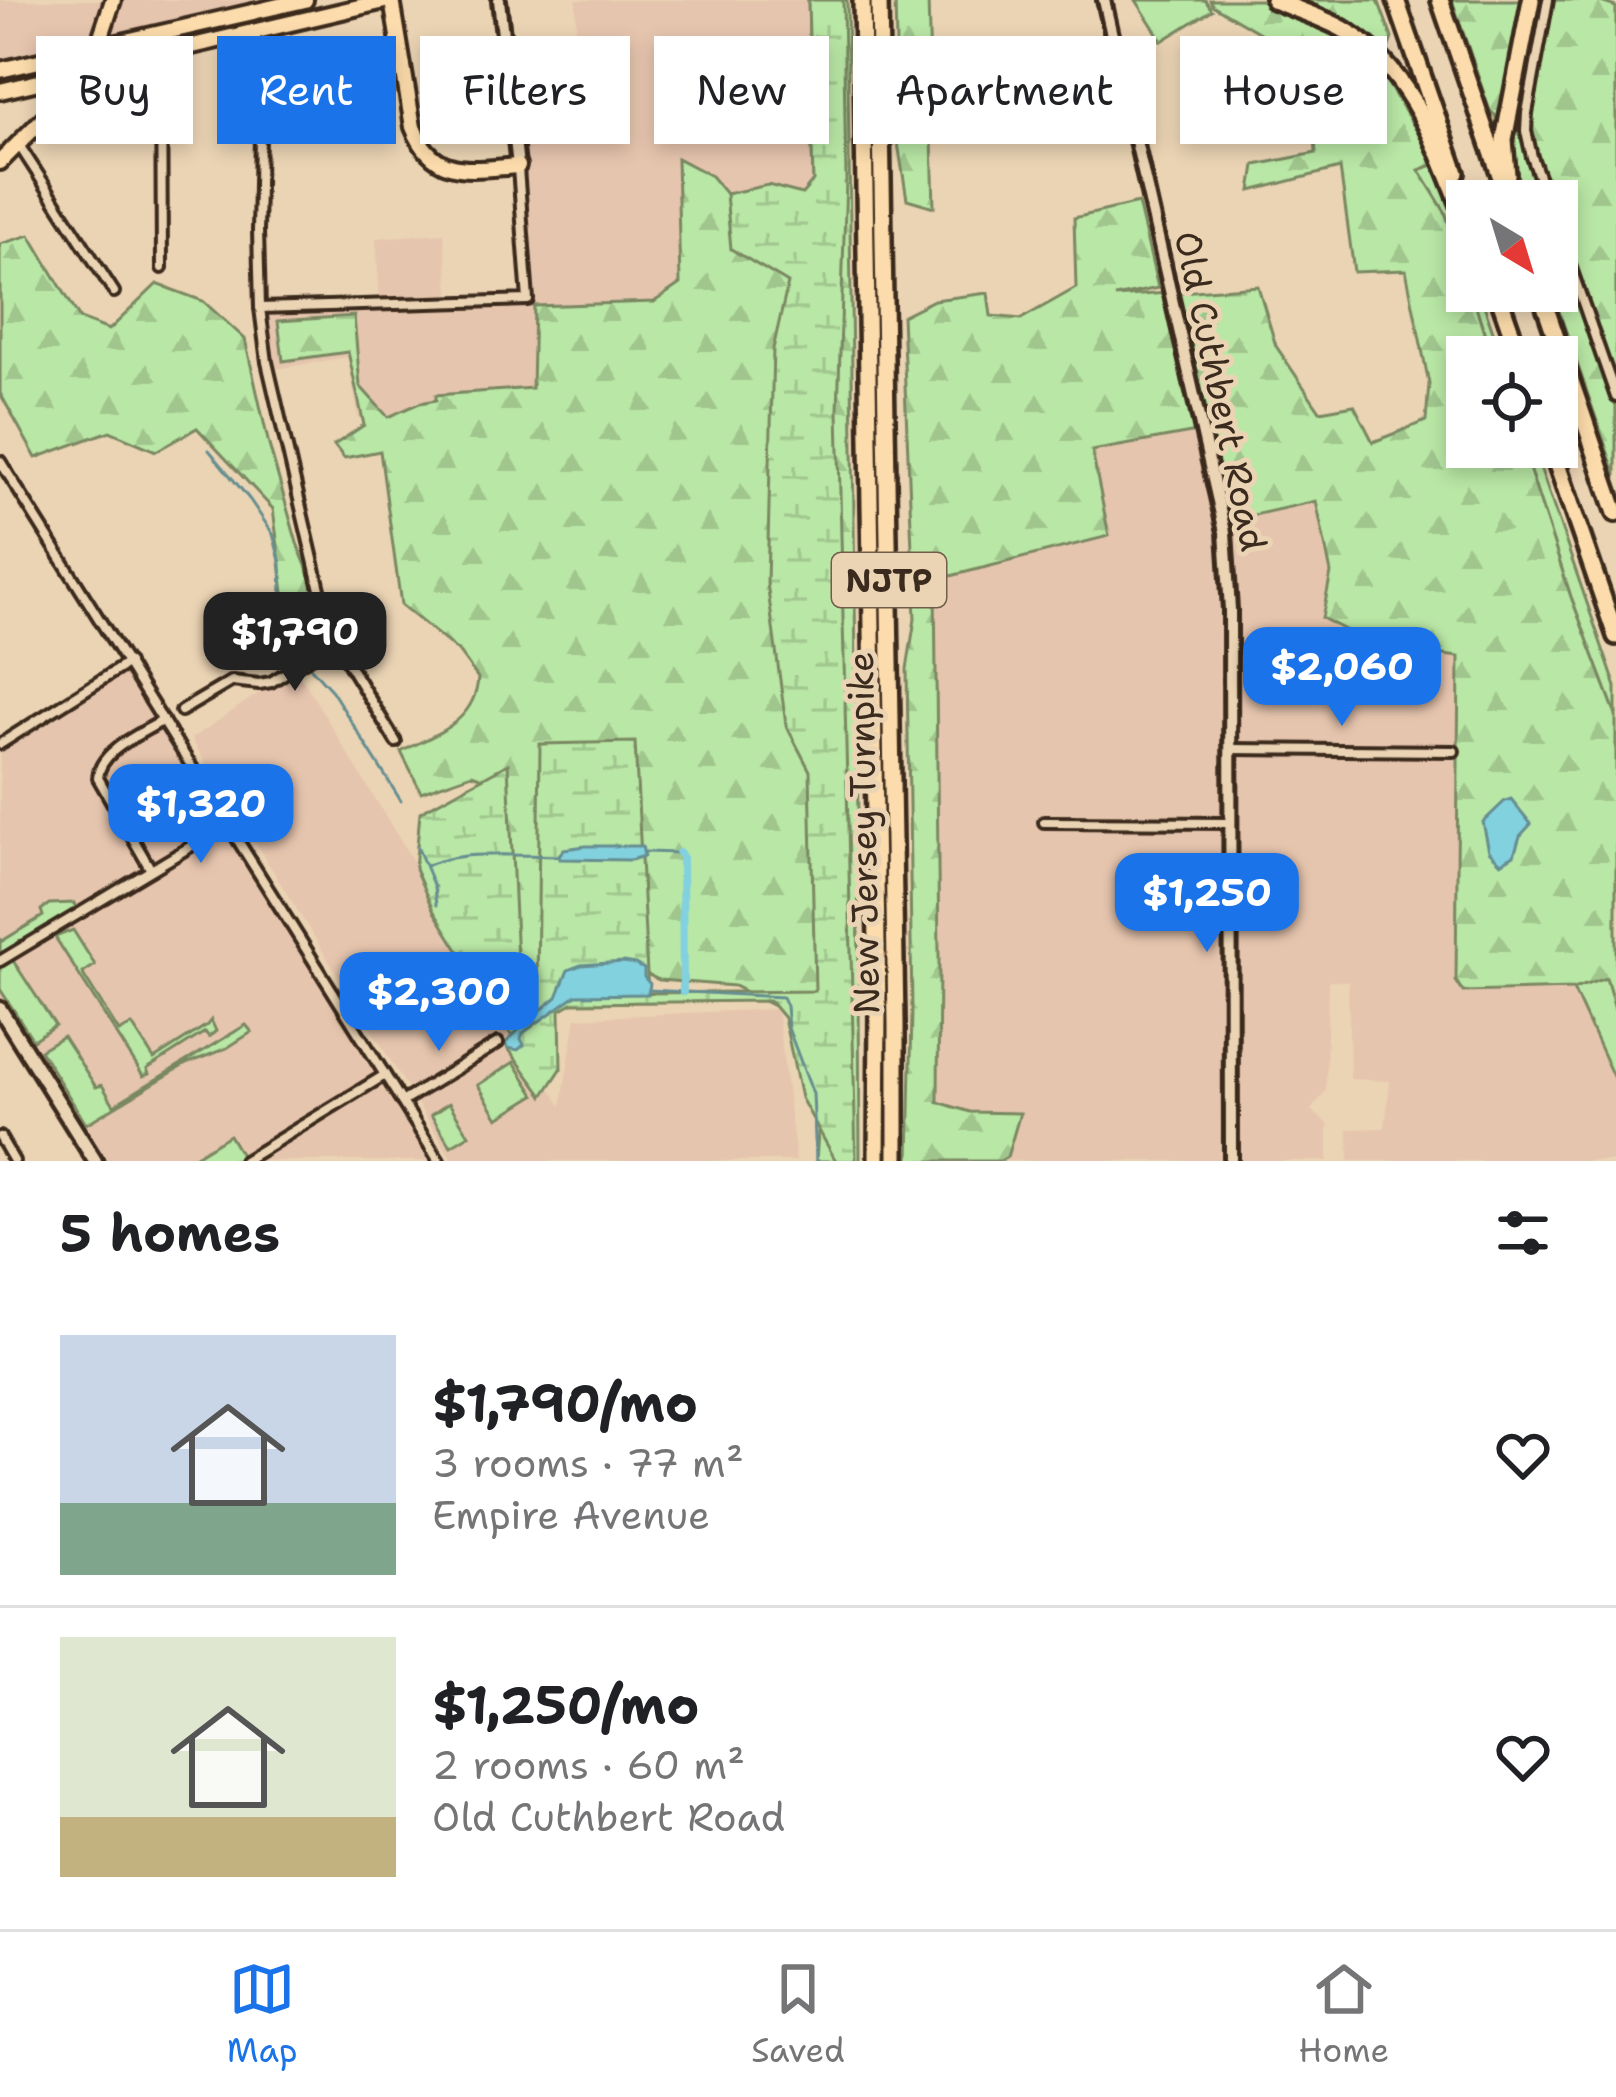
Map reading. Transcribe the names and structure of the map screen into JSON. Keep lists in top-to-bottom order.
{
  "streets": {
    "highway": ["NJTP", "New Jersey Turnpike"],
    "street": ["Old Cuthbert Road"]
  },
  "north": "bottom right",
  "page": {
    "chip": [
      "Buy",
      "Rent",
      "Filters",
      "New",
      "Apartment",
      "House"
    ],
    "price": [
      "$1,790",
      "$2,060",
      "$1,320",
      "$1,250",
      "$2,300"
    ],
    "heading": "5 homes",
    "list": [
      {
        "name": "$1,790/mo",
        "note": "3 rooms · 77 m² · Empire Avenue"
      },
      {
        "name": "$1,250/mo",
        "note": "2 rooms · 60 m² · Old Cuthbert Road"
      }
    ],
    "tabs": ["Map", "Saved", "Home"]
  }
}
